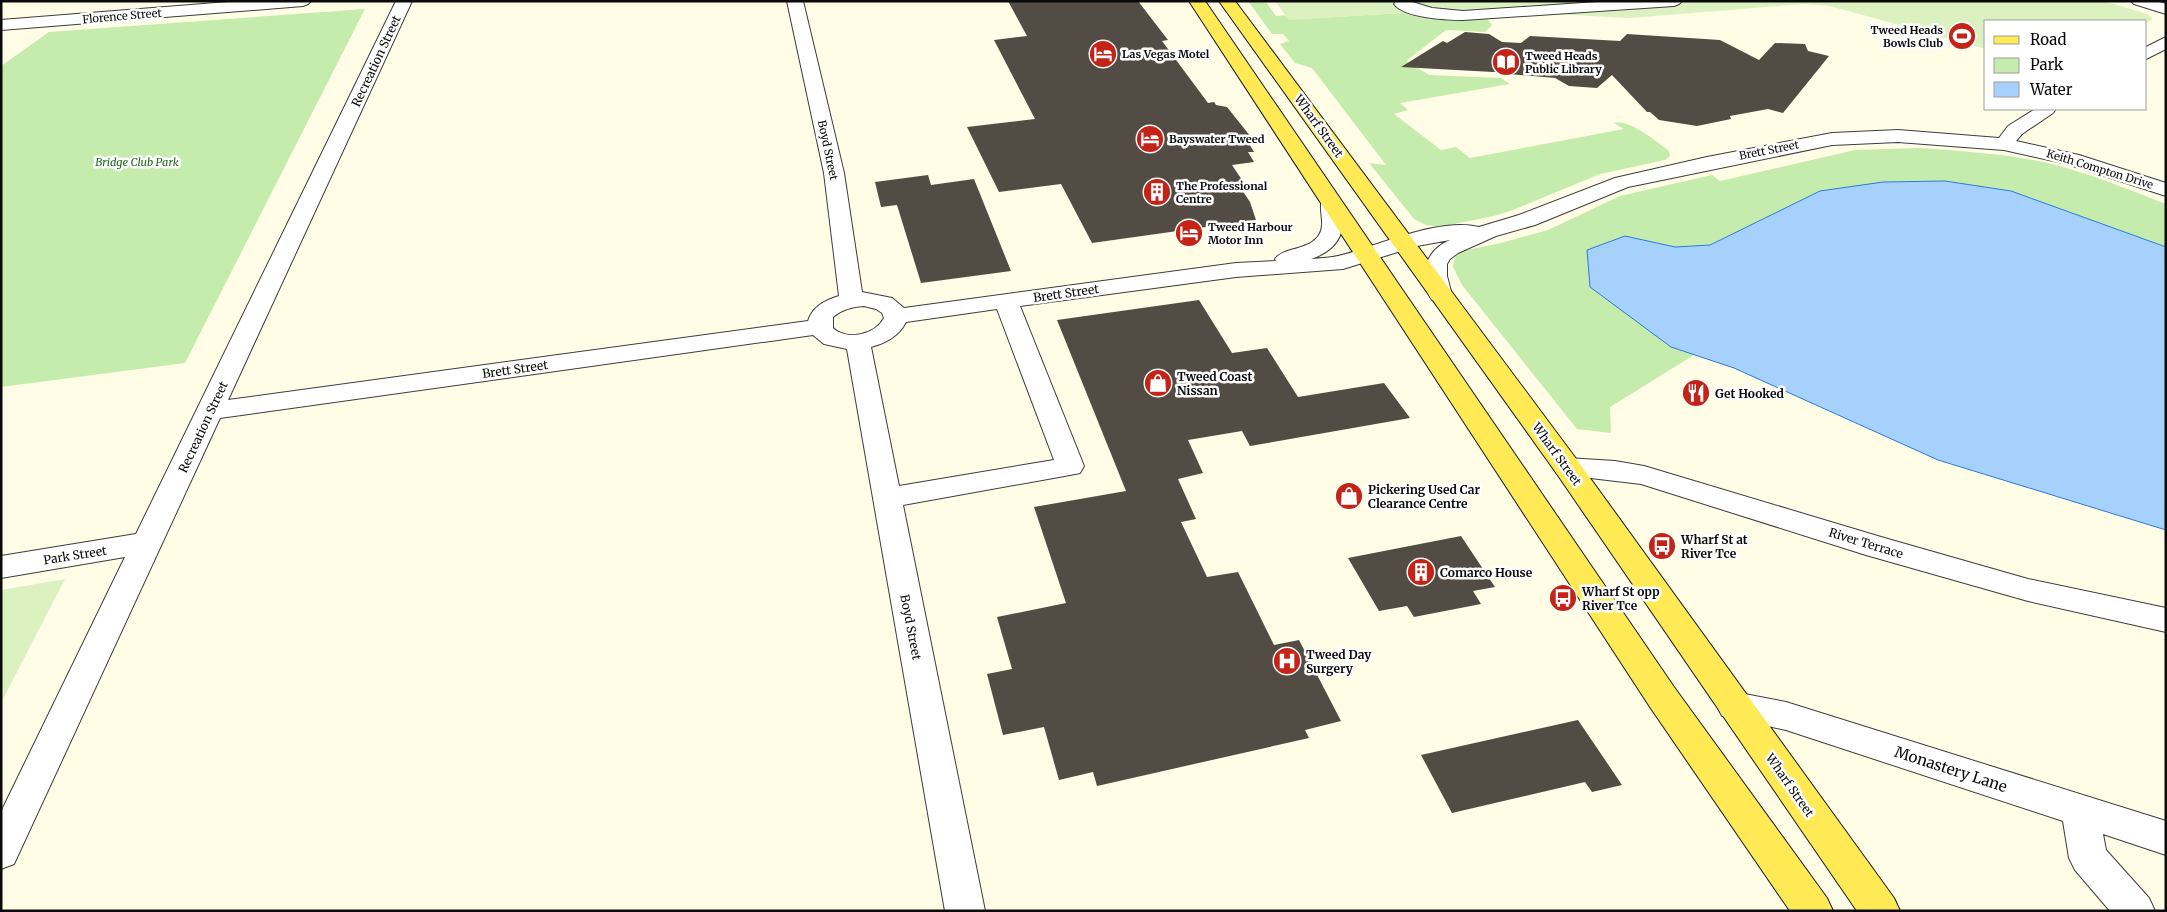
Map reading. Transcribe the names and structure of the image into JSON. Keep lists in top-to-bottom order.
{
  "streets": {
    "main road": ["Wharf Street"],
    "street": [
      "Florence Street",
      "Recreation Street",
      "Boyd Street",
      "Brett Street",
      "Keith Compton Drive",
      "River Terrace",
      "Park Street",
      "Monastery Lane"
    ]
  },
  "crossings": [
    ["Recreation Street", "Brett Street"],
    ["Recreation Street", "Park Street"],
    ["Wharf Street", "Brett Street"],
    ["Wharf Street", "River Terrace"],
    ["Wharf Street", "Monastery Lane"],
    ["Brett Street", "Keith Compton Drive"]
  ],
  "parks": ["Bridge Club Park"],
  "places": {
    "sports": ["Tweed Heads Bowls Club"],
    "hotel": ["Las Vegas Motel", "Bayswater Tweed", "Tweed Harbour Motor Inn"],
    "library": ["Tweed Heads Public Library"],
    "building": ["The Professional Centre", "Comarco House"],
    "shop": ["Tweed Coast Nissan", "Pickering Used Car Clearance Centre"],
    "restaurant": ["Get Hooked"],
    "bus stop": ["Wharf St at River Tce", "Wharf St opp River Tce"],
    "hospital": ["Tweed Day Surgery"]
  },
  "legend": ["Road", "Park", "Water"]
}
